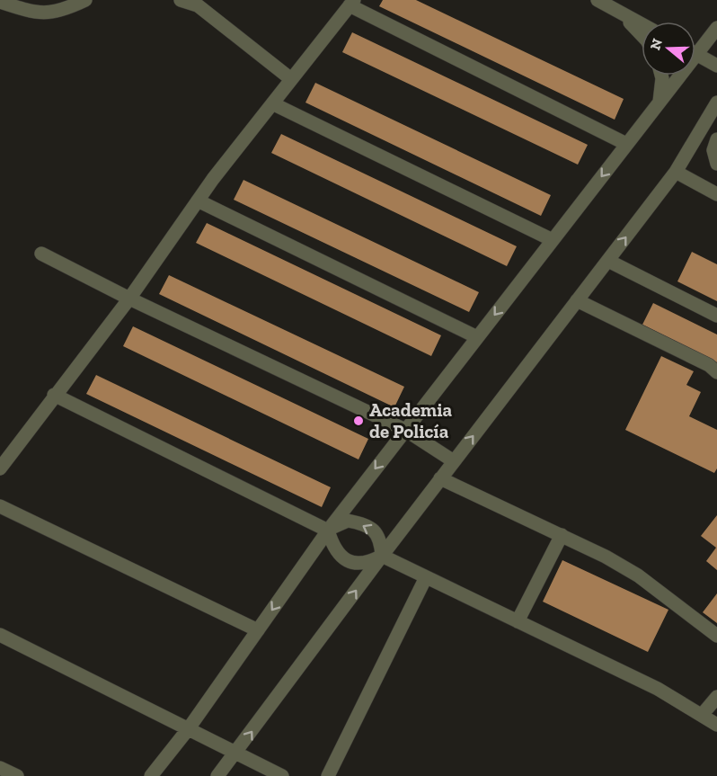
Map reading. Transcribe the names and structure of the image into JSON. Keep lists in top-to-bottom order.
{
  "places": ["Academia de Policía"],
  "north": "left"
}
